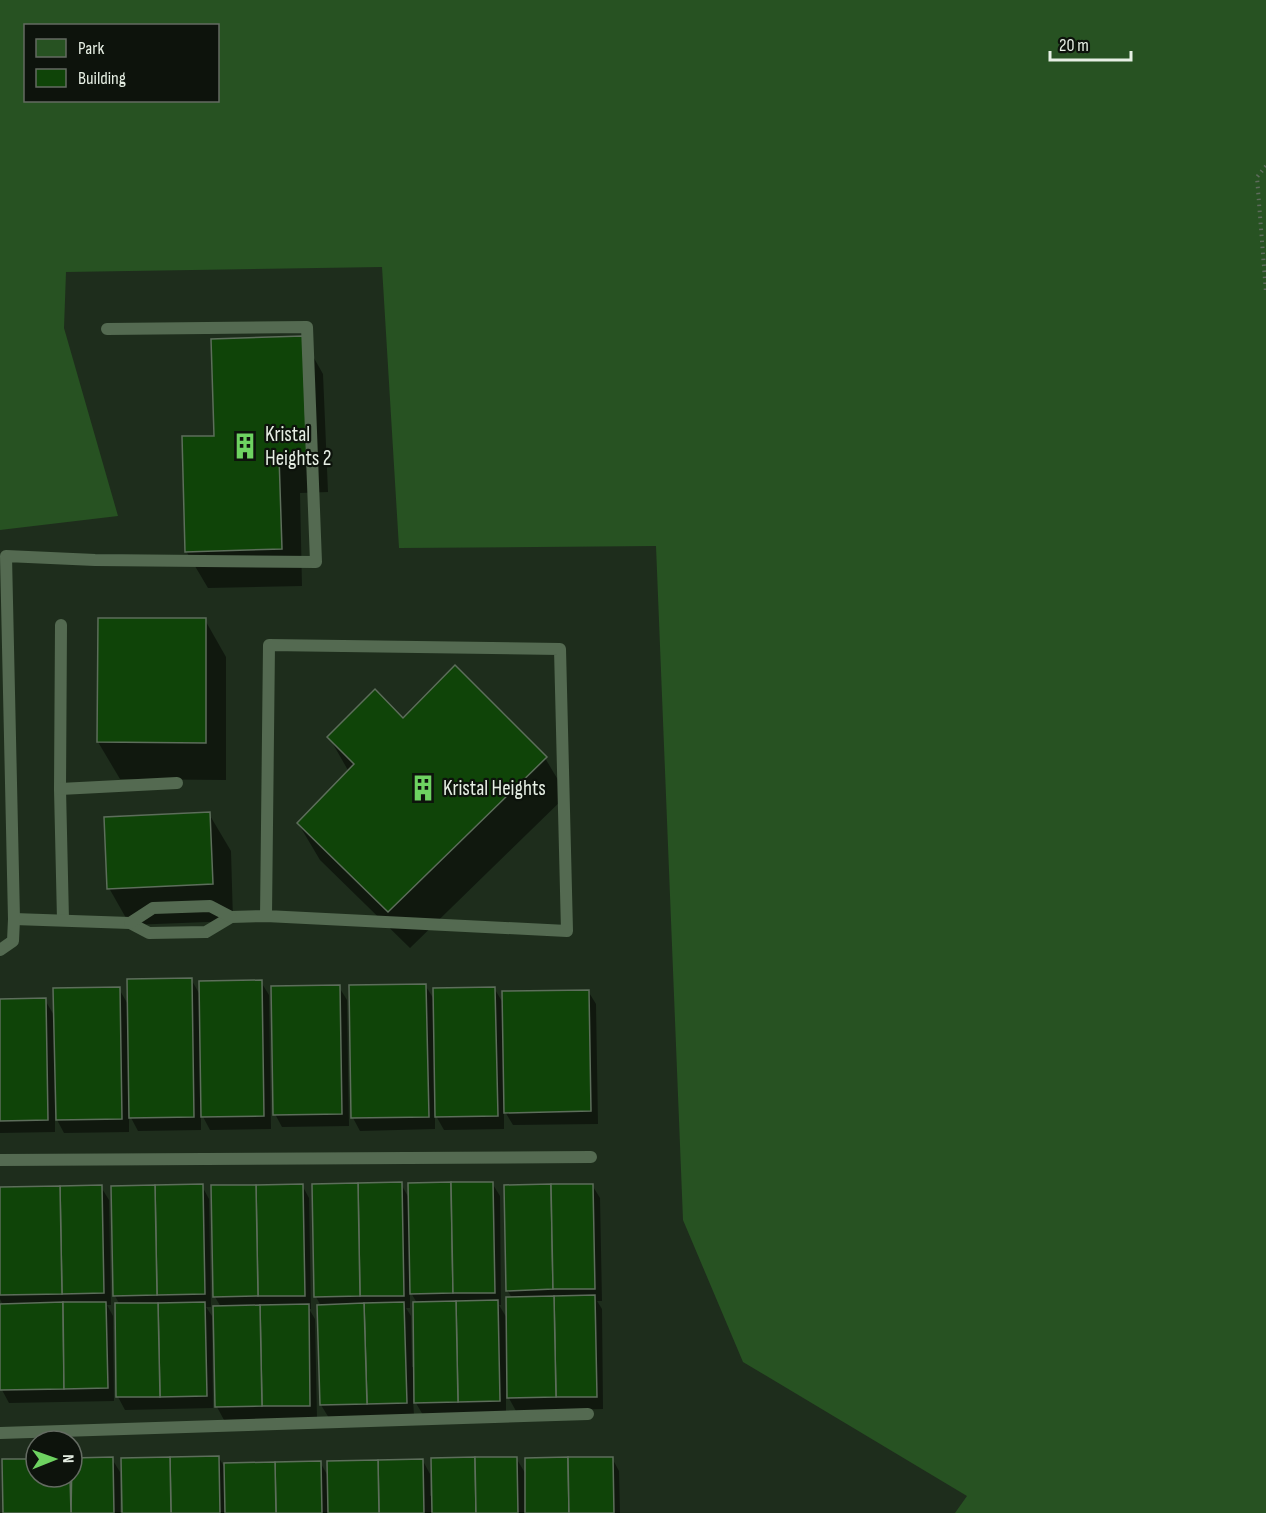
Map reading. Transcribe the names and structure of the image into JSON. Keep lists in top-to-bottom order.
{
  "places": {
    "building": ["Kristal Heights 2", "Kristal Heights"]
  },
  "legend": ["Park", "Building"],
  "scale_bar": "20 m",
  "north": "right"
}
